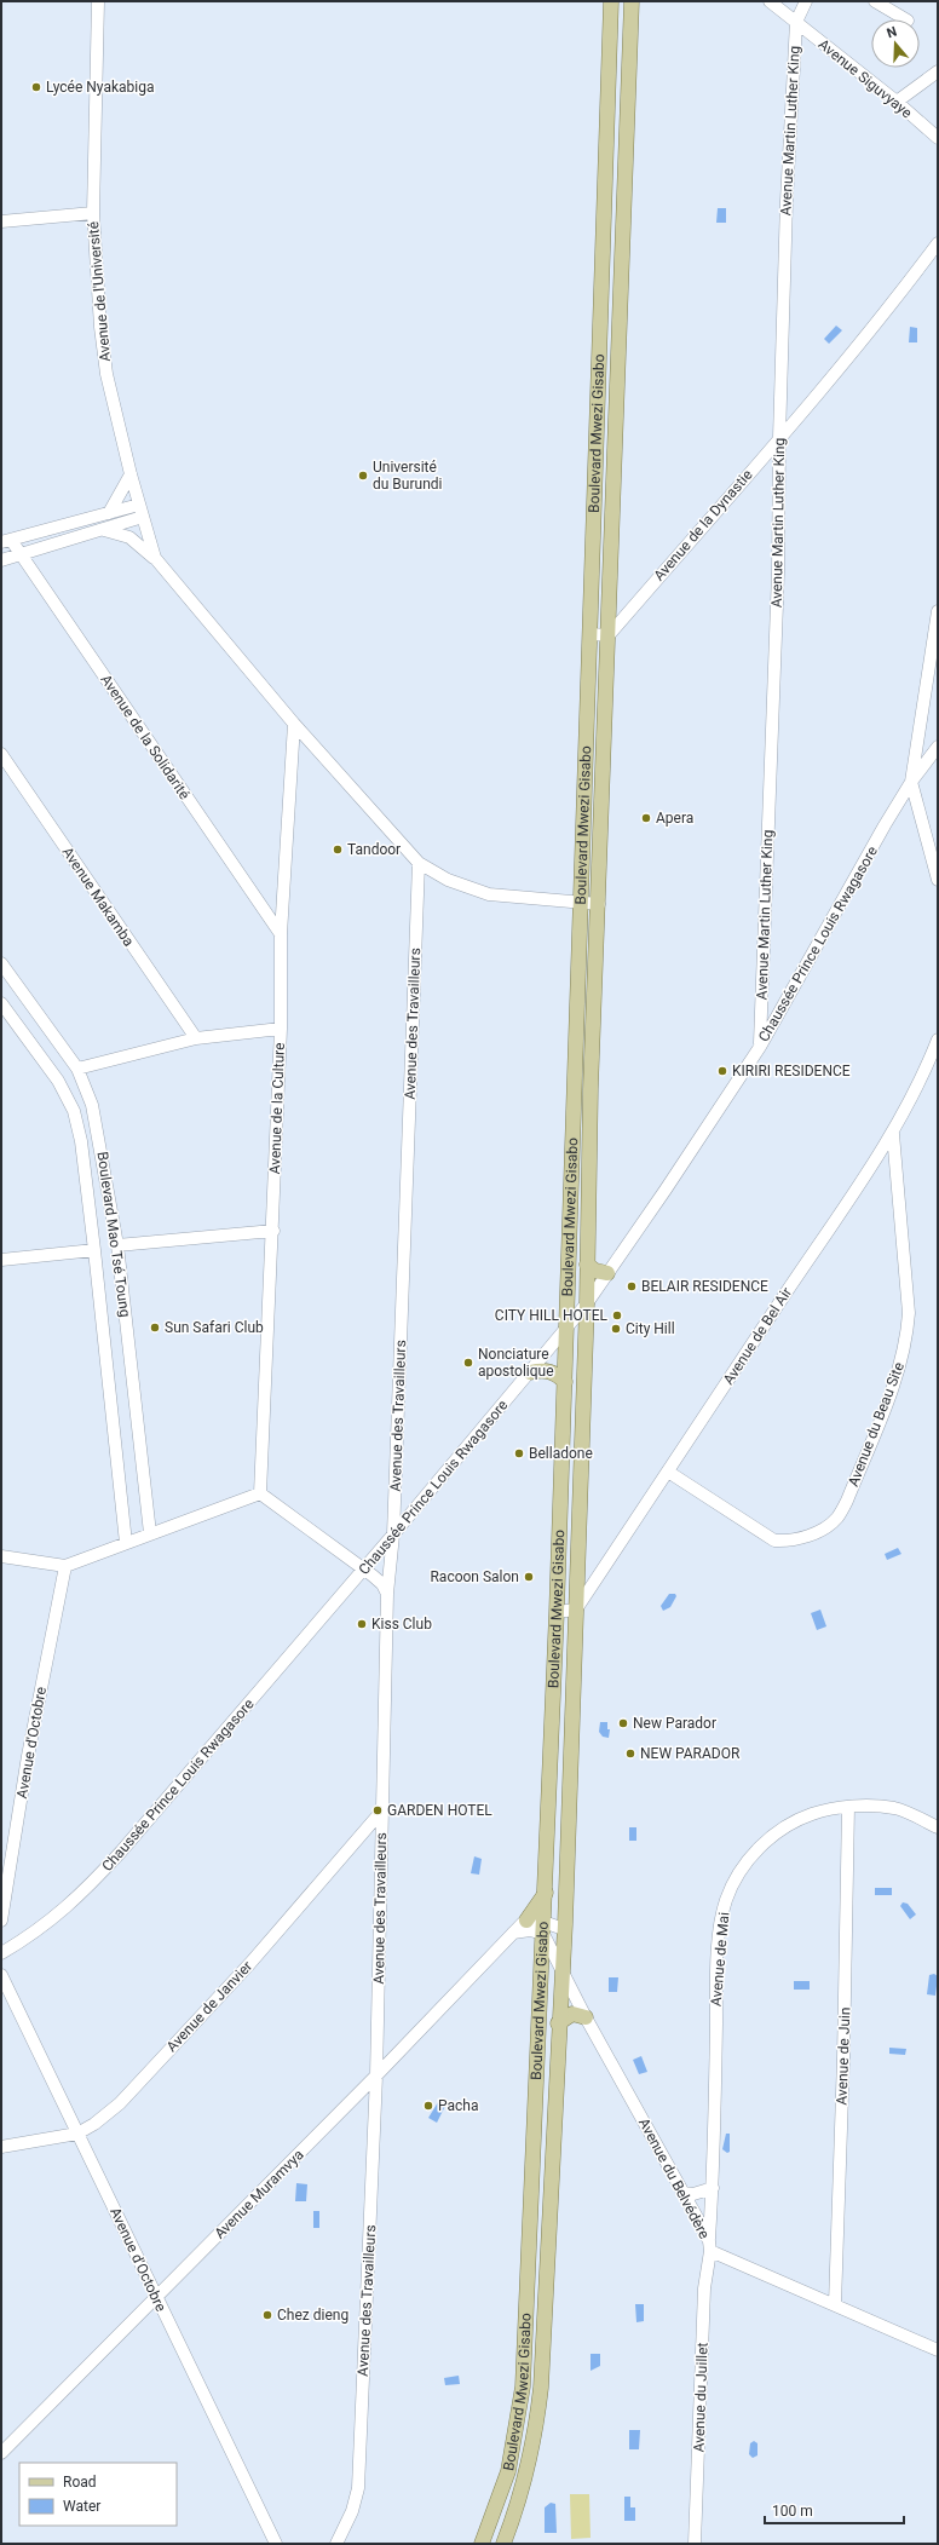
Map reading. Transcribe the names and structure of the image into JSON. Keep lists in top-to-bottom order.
{
  "streets": {
    "main road": ["Boulevard Mwezi Gisabo"],
    "street": [
      "Avenue Siguvyaye",
      "Avenue Martin Luther King",
      "Avenue de l'Université",
      "Avenue de la Dynastie",
      "Avenue de la Solidarité",
      "Avenue Makamba",
      "Chaussée Prince Louis Rwagasore",
      "Avenue des Travailleurs",
      "Avenue de la Culture",
      "Boulevard Mao Tsé Toung",
      "Avenue de Bel Air",
      "Avenue du Beau Site",
      "Avenue d'Octobre",
      "Avenue de Mai",
      "Avenue de Janvier",
      "Avenue de Juin",
      "Avenue du Belvédère",
      "Avenue Muramvya",
      "Avenue du Juillet"
    ]
  },
  "crossings": [
    ["Avenue Siguvyaye", "Avenue Martin Luther King"],
    ["Avenue Martin Luther King", "Avenue de la Dynastie"],
    ["Avenue Martin Luther King", "Chaussée Prince Louis Rwagasore"],
    ["Boulevard Mwezi Gisabo", "Avenue de la Dynastie"],
    ["Boulevard Mwezi Gisabo", "Chaussée Prince Louis Rwagasore"],
    ["Boulevard Mwezi Gisabo", "Avenue de Bel Air"],
    ["Boulevard Mwezi Gisabo", "Avenue du Belvédère"],
    ["Avenue de la Solidarité", "Avenue de la Culture"],
    ["Chaussée Prince Louis Rwagasore", "Avenue des Travailleurs"],
    ["Avenue des Travailleurs", "Avenue de Janvier"],
    ["Avenue des Travailleurs", "Avenue Muramvya"],
    ["Avenue de Bel Air", "Avenue du Beau Site"],
    ["Avenue d'Octobre", "Avenue de Janvier"],
    ["Avenue d'Octobre", "Avenue Muramvya"],
    ["Avenue de Mai", "Avenue de Juin"],
    ["Avenue de Mai", "Avenue du Belvédère"],
    ["Avenue de Mai", "Avenue du Juillet"],
    ["Avenue de Juin", "Avenue du Belvédère"],
    ["Avenue du Belvédère", "Avenue du Juillet"]
  ],
  "places": [
    "Lycée Nyakabiga",
    "Université du Burundi",
    "Apera",
    "Tandoor",
    "KIRIRI RESIDENCE",
    "BELAIR RESIDENCE",
    "CITY HILL HOTEL",
    "Sun Safari Club",
    "City Hill",
    "Nonciature apostolique",
    "Belladone",
    "Racoon Salon",
    "Kiss Club",
    "New Parador",
    "NEW PARADOR",
    "GARDEN HOTEL",
    "Pacha",
    "Chez dieng"
  ],
  "legend": ["Road", "Water"],
  "scale_bar": "100 m",
  "north": "top"
}
